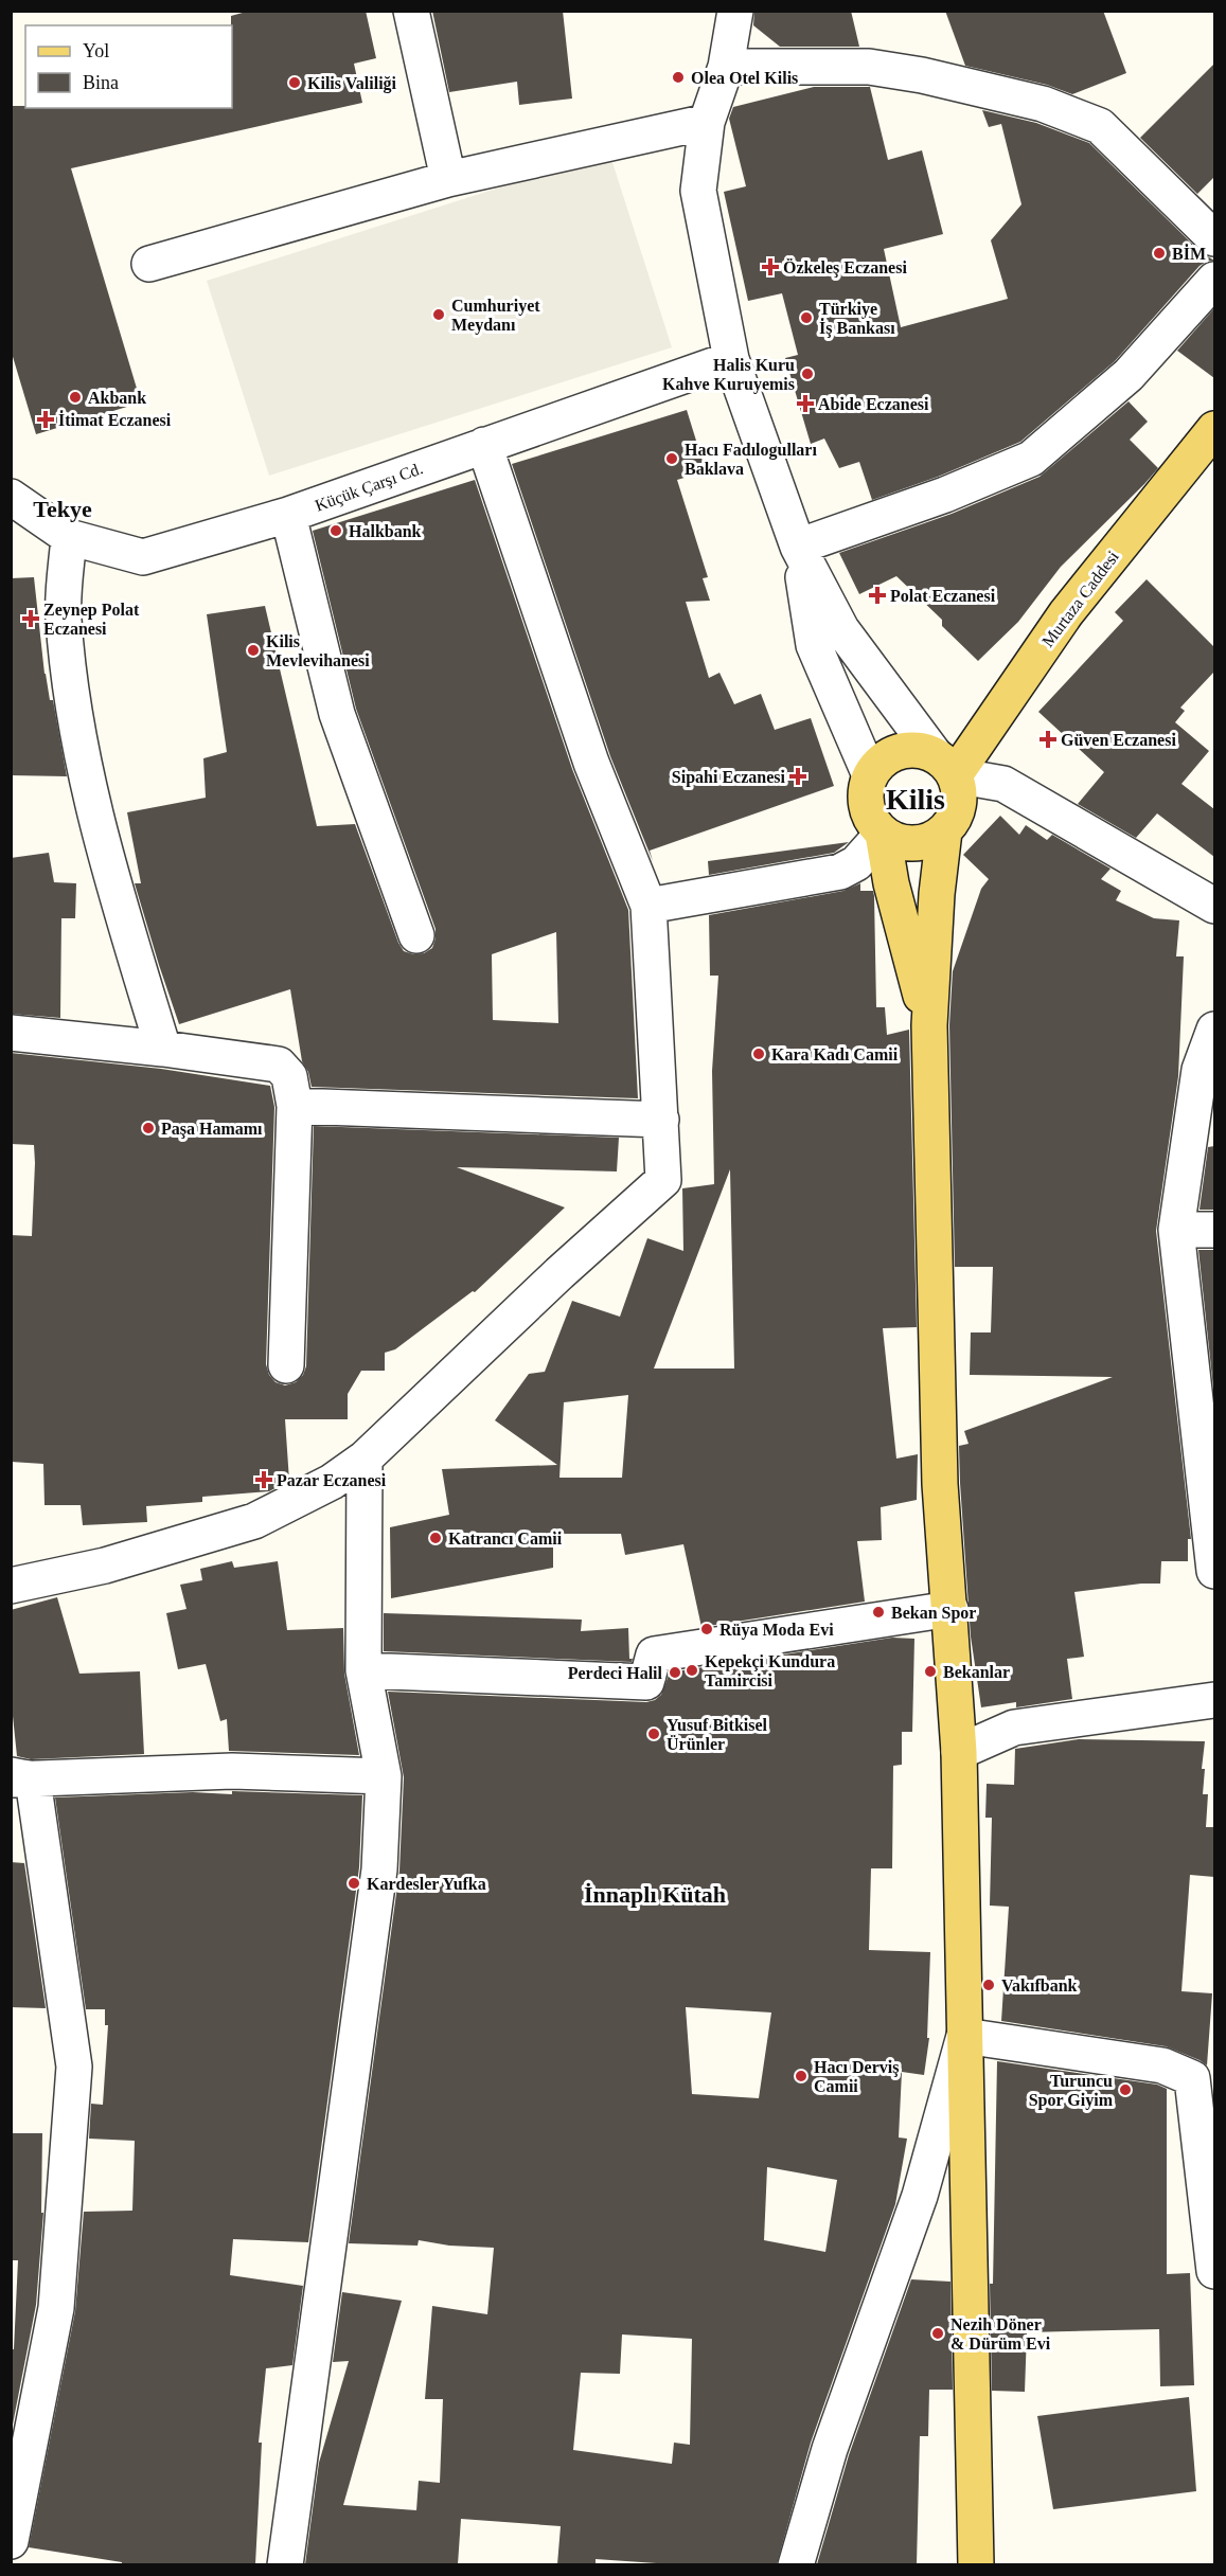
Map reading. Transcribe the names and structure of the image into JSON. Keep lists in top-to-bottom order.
{
  "streets": {
    "main road": ["Murtaza Caddesi"],
    "street": ["Küçük Çarşı Cd."]
  },
  "districts": ["Tekye", "Kilis", "İnnaplı Kütah"],
  "places": {
    "other": [
      "Olea Otel Kilis",
      "Kilis Valiliği",
      "BİM",
      "Cumhuriyet Meydanı",
      "Türkiye İş Bankası",
      "Halis Kuru Kahve Kuruyemis",
      "Akbank",
      "Hacı Fadılogulları Baklava",
      "Halkbank",
      "Kilis Mevlevihanesi",
      "Kara Kadı Camii",
      "Paşa Hamamı",
      "Katrancı Camii",
      "Bekan Spor",
      "Rüya Moda Evi",
      "Kepekçi Kundura Tamircisi",
      "Bekanlar",
      "Perdeci Halil",
      "Yusuf Bitkisel Ürünler",
      "Kardesler Yufka",
      "Vakıfbank",
      "Hacı Derviş Camii",
      "Turuncu Spor Giyim",
      "Nezih Döner & Dürüm Evi"
    ],
    "health": [
      "Özkeleş Eczanesi",
      "Abide Eczanesi",
      "İtimat Eczanesi",
      "Polat Eczanesi",
      "Zeynep Polat Eczanesi",
      "Güven Eczanesi",
      "Sipahi Eczanesi",
      "Pazar Eczanesi"
    ]
  },
  "legend": ["Yol", "Bina"]
}
